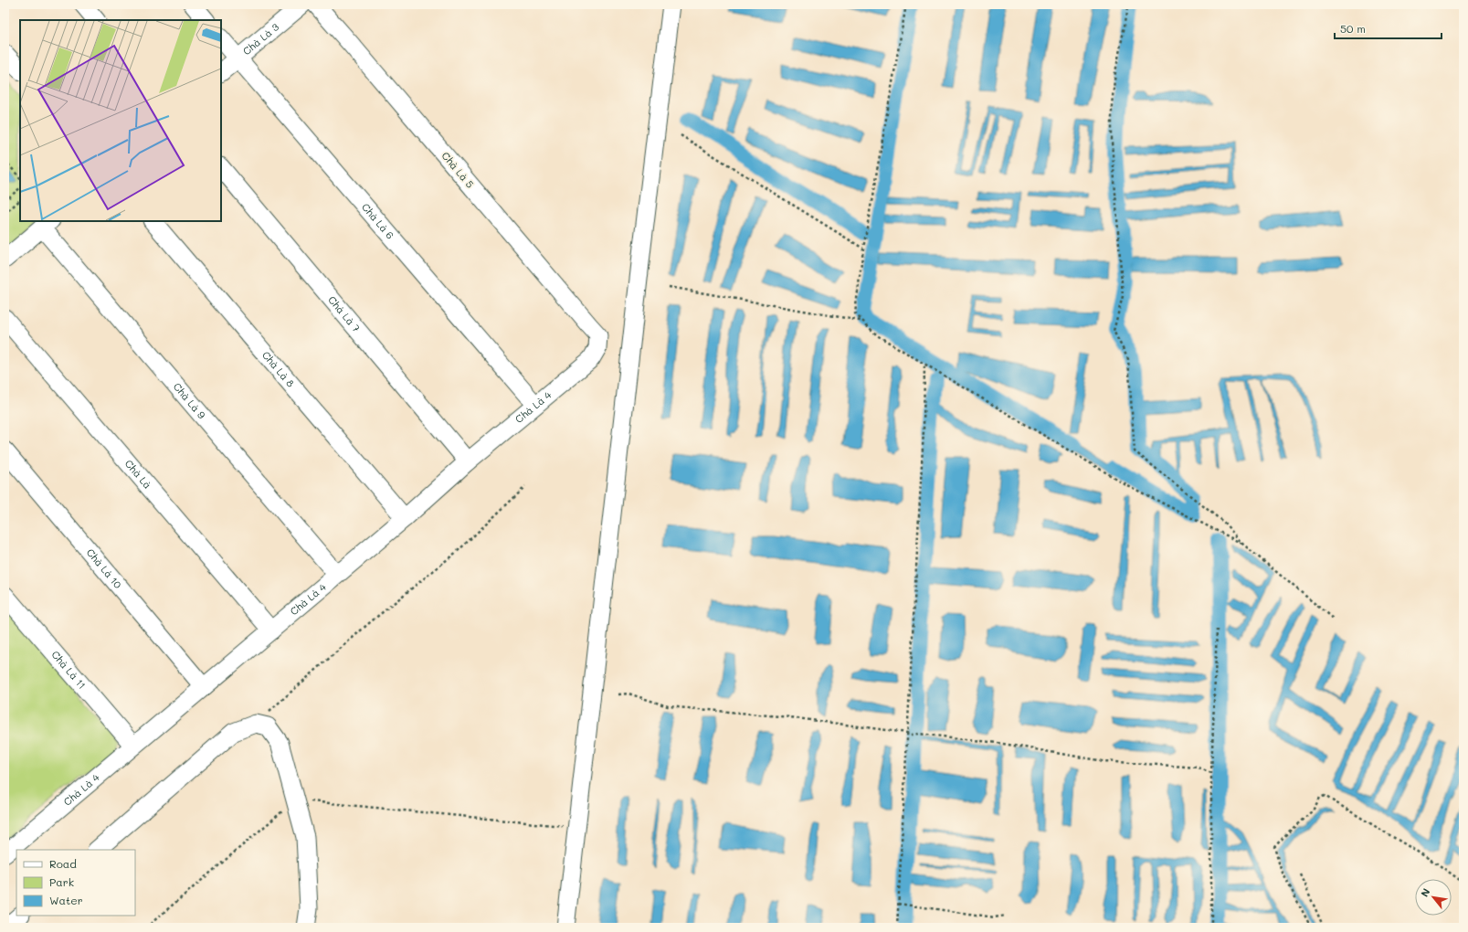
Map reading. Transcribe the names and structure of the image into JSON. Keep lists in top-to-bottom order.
{
  "streets": {
    "street": [
      "Chà Là 3",
      "Chà Là 5",
      "Chà Là 6",
      "Chà Là 7",
      "Chà Là 8",
      "Chà Là 9",
      "Chà Là 4",
      "Chà Là",
      "Chà Là 10",
      "Chà Là 11"
    ]
  },
  "crossings": [
    ["Chà Là 3", "Chà Là 6"],
    ["Chà Là 5", "Chà Là 4"],
    ["Chà Là 6", "Chà Là 4"],
    ["Chà Là 7", "Chà Là 4"],
    ["Chà Là 8", "Chà Là 4"],
    ["Chà Là 9", "Chà Là 4"],
    ["Chà Là 4", "Chà Là"],
    ["Chà Là 4", "Chà Là 10"],
    ["Chà Là 4", "Chà Là 11"]
  ],
  "legend": ["Road", "Park", "Water"],
  "scale_bar": "50 m",
  "north": "top left"
}
